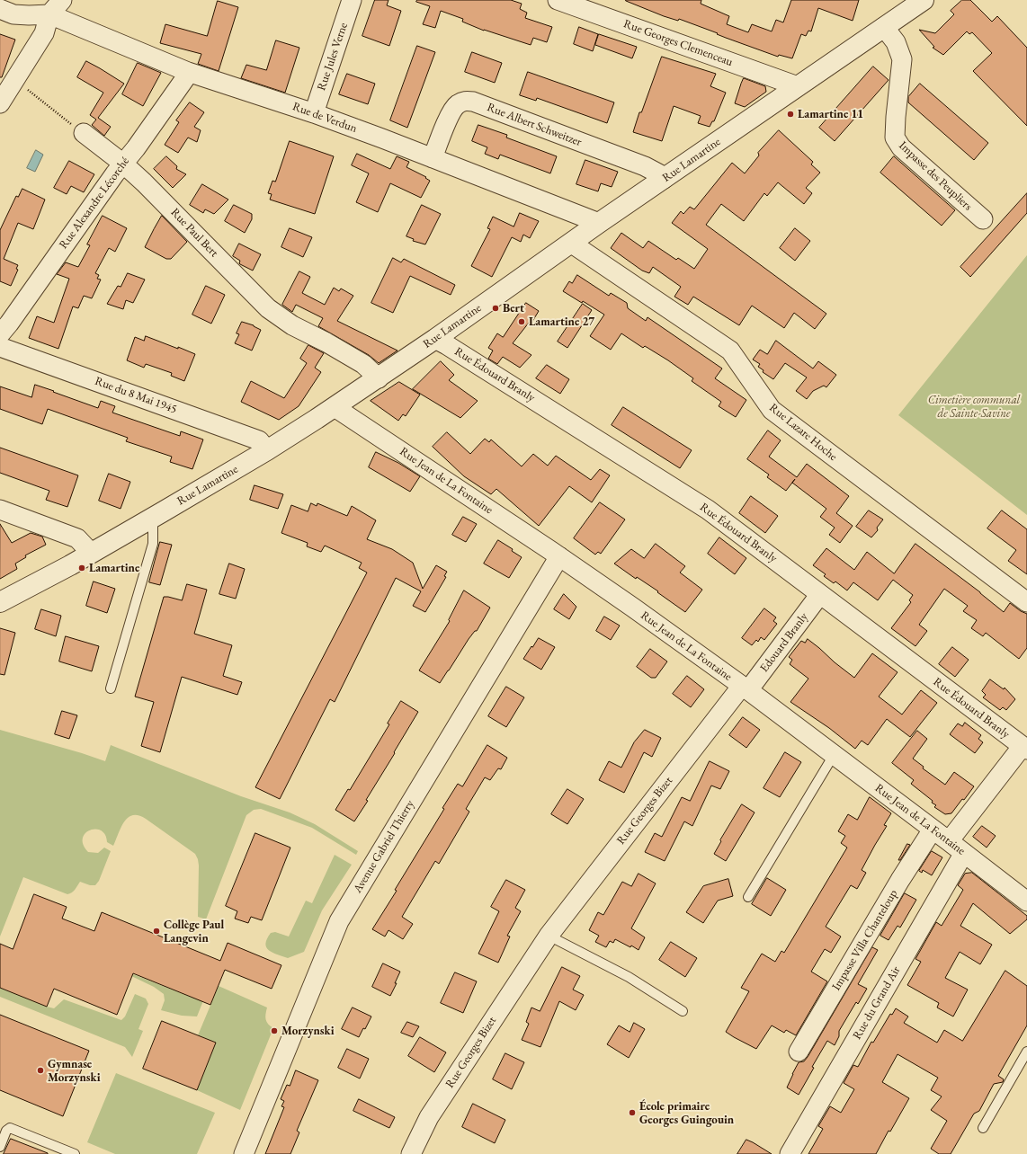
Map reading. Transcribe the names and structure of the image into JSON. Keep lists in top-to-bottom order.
{
  "streets": {
    "street": [
      "Rue Georges Clemenceau",
      "Rue Jules Verne",
      "Rue de Verdun",
      "Rue Albert Schweitzer",
      "Rue Lamartine",
      "Impasse des Peupliers",
      "Rue Alexandre Lécorché",
      "Rue Paul Bert",
      "Rue Édouard Branly",
      "Rue du 8 Mai 1945",
      "Rue Lazare Hoche",
      "Rue Jean de La Fontaine",
      "Edouard Branly",
      "Rue Georges Bizet",
      "Avenue Gabriel Thierry",
      "Impasse Villa Chanteloup",
      "Rue du Grand Air"
    ]
  },
  "crossings": [
    ["Rue Georges Clemenceau", "Rue Lamartine"],
    ["Rue Jules Verne", "Rue de Verdun"],
    ["Rue de Verdun", "Rue Albert Schweitzer"],
    ["Rue de Verdun", "Rue Lamartine"],
    ["Rue de Verdun", "Rue Alexandre Lécorché"],
    ["Rue Albert Schweitzer", "Rue Lamartine"],
    ["Rue Lamartine", "Impasse des Peupliers"],
    ["Rue Lamartine", "Rue Paul Bert"],
    ["Rue Lamartine", "Rue Édouard Branly"],
    ["Rue Lamartine", "Rue du 8 Mai 1945"],
    ["Rue Lamartine", "Rue Lazare Hoche"],
    ["Rue Lamartine", "Rue Jean de La Fontaine"],
    ["Rue Alexandre Lécorché", "Rue Paul Bert"],
    ["Rue Édouard Branly", "Edouard Branly"],
    ["Rue Jean de La Fontaine", "Edouard Branly"],
    ["Rue Jean de La Fontaine", "Rue Georges Bizet"],
    ["Rue Jean de La Fontaine", "Avenue Gabriel Thierry"],
    ["Rue Jean de La Fontaine", "Impasse Villa Chanteloup"],
    ["Rue Jean de La Fontaine", "Rue du Grand Air"],
    ["Edouard Branly", "Rue Georges Bizet"]
  ],
  "parks": ["Cimetière communal de Sainte-Savine"],
  "places": [
    "Lamartine 11",
    "Bert",
    "Lamartine 27",
    "Lamartine",
    "Collège Paul Langevin",
    "Morzynski",
    "Gymnase Morzynski",
    "École primaire Georges Guingouin"
  ]
}
